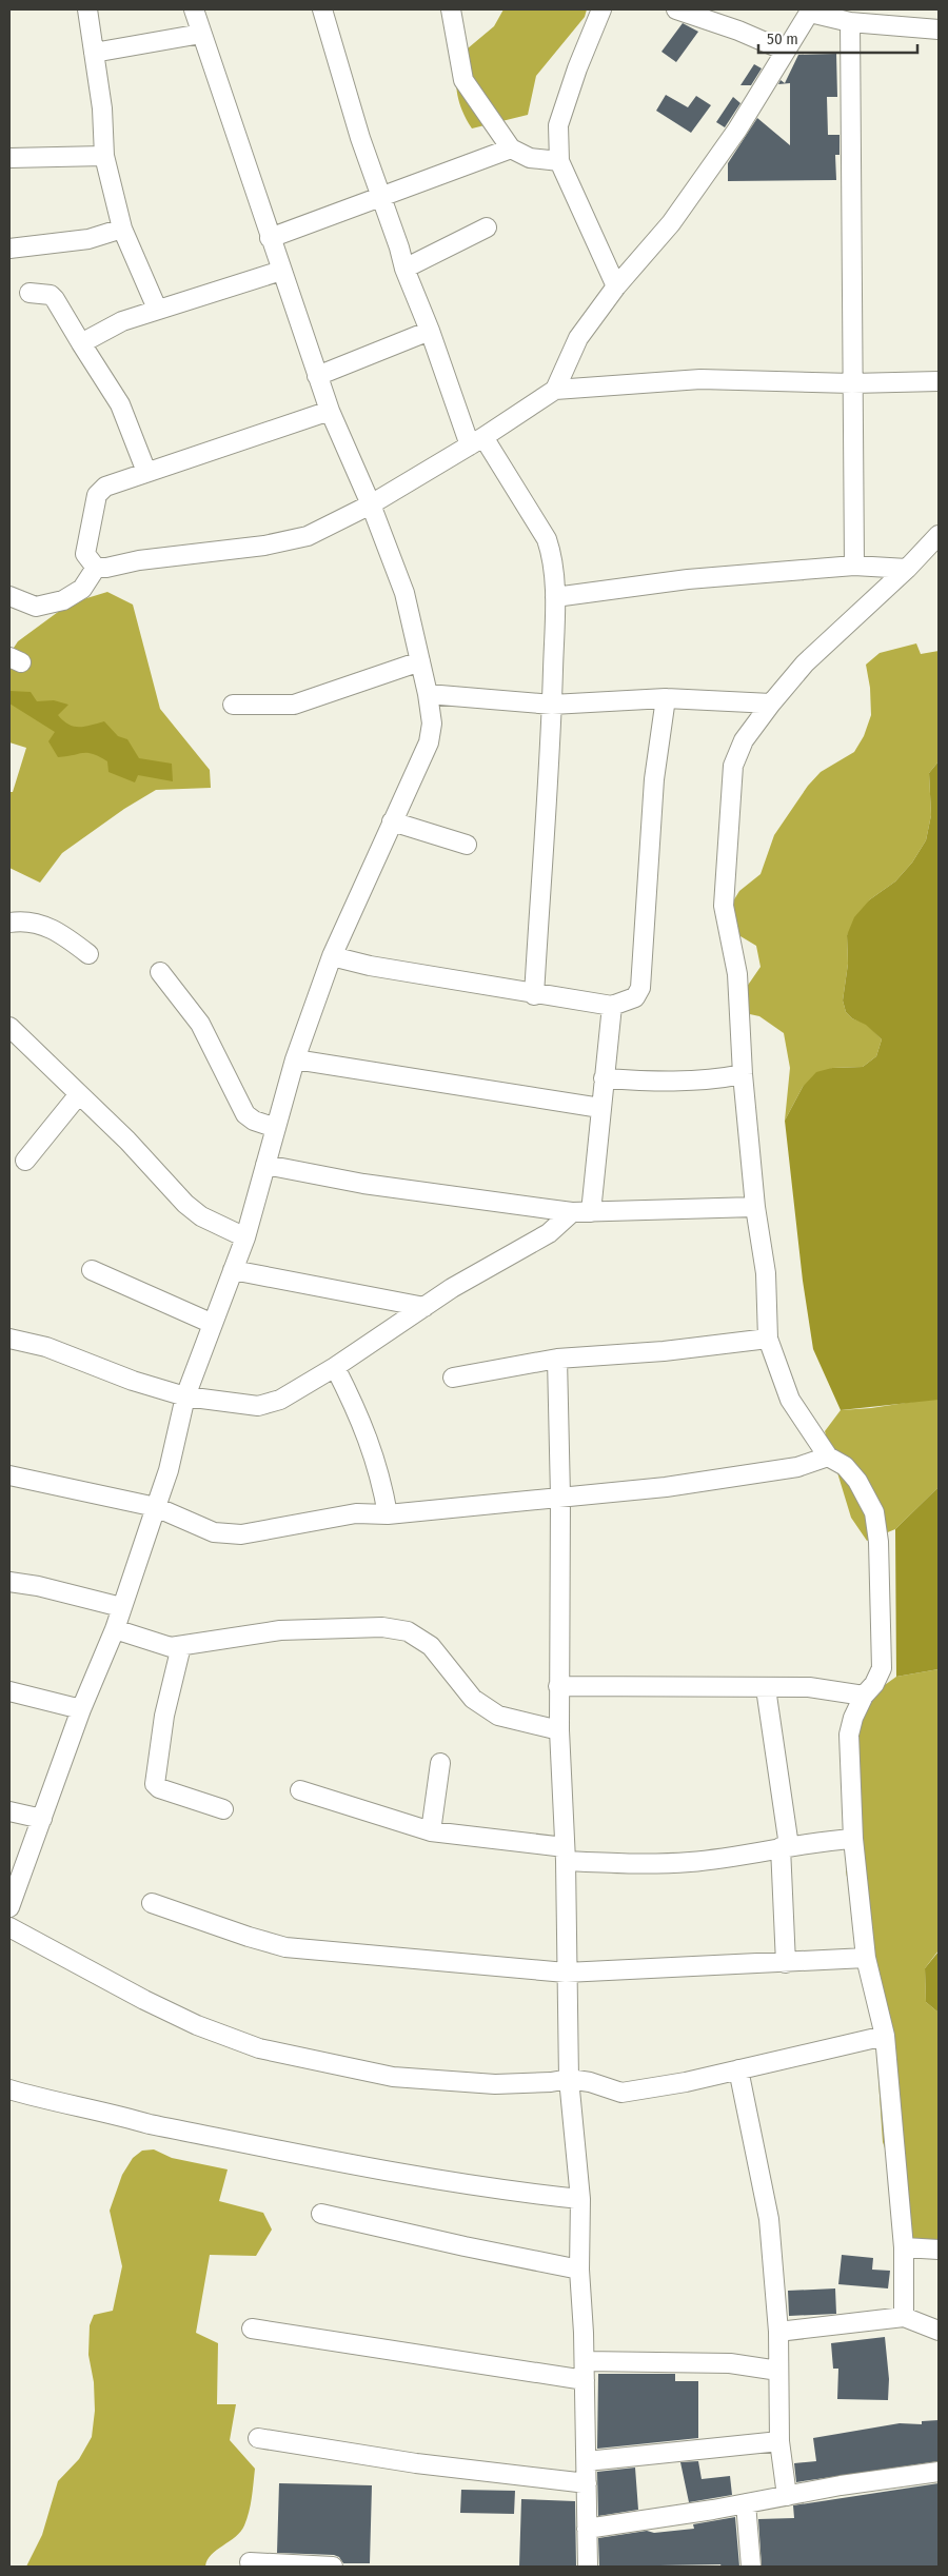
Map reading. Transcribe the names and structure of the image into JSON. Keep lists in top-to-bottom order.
{
  "scale_bar": "50 m"
}
